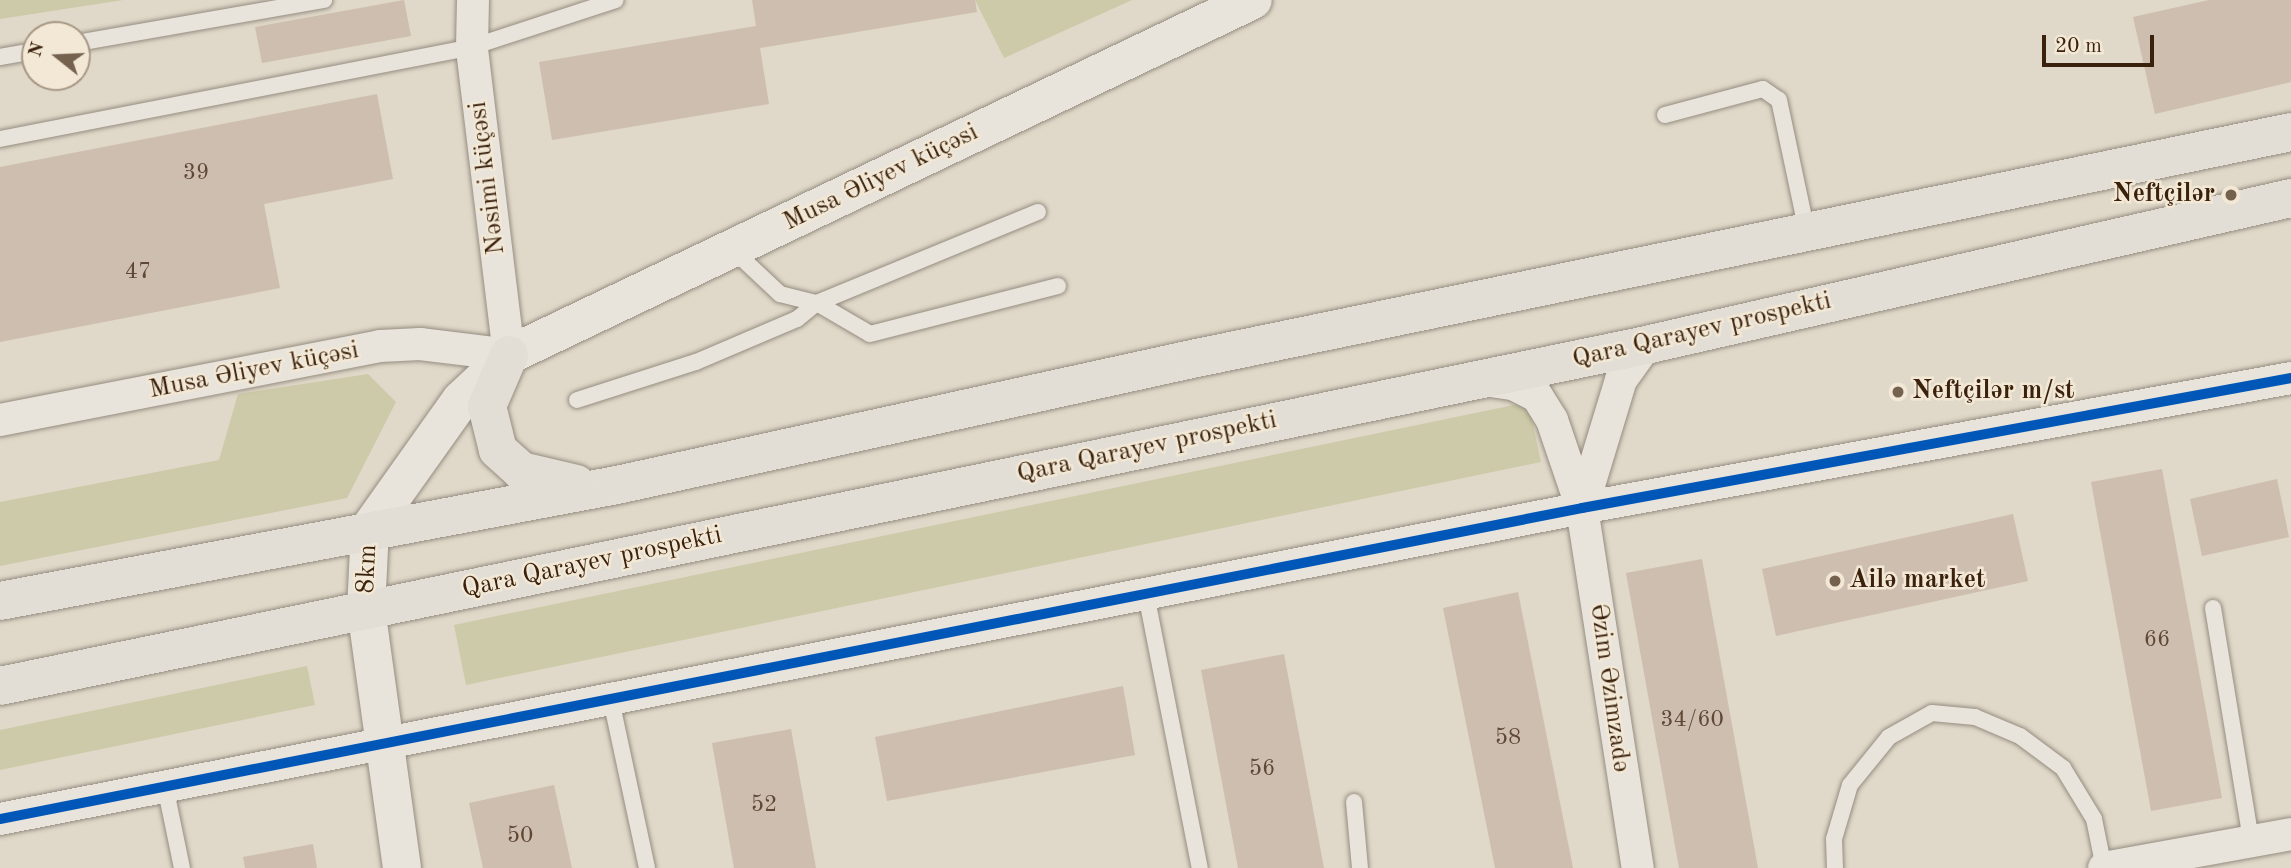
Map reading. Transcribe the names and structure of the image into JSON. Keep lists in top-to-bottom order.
{
  "streets": {
    "main road": ["Qara Qarayev prospekti"],
    "street": [
      "Nəsimi küçəsi",
      "Musa Əliyev küçəsi",
      "8km",
      "Əzim Əzimzadə"
    ]
  },
  "crossings": [
    ["Nəsimi küçəsi", "Musa Əliyev küçəsi"],
    ["Musa Əliyev küçəsi", "8km"],
    ["Qara Qarayev prospekti", "8km"],
    ["Qara Qarayev prospekti", "Əzim Əzimzadə"]
  ],
  "places": ["Neftçilər", "Neftçilər m/st", "Ailə market"],
  "house_numbers": [
    "39",
    "47",
    "66",
    "34/60",
    "58",
    "56",
    "52",
    "50"
  ],
  "scale_bar": "20 m",
  "north": "left"
}
